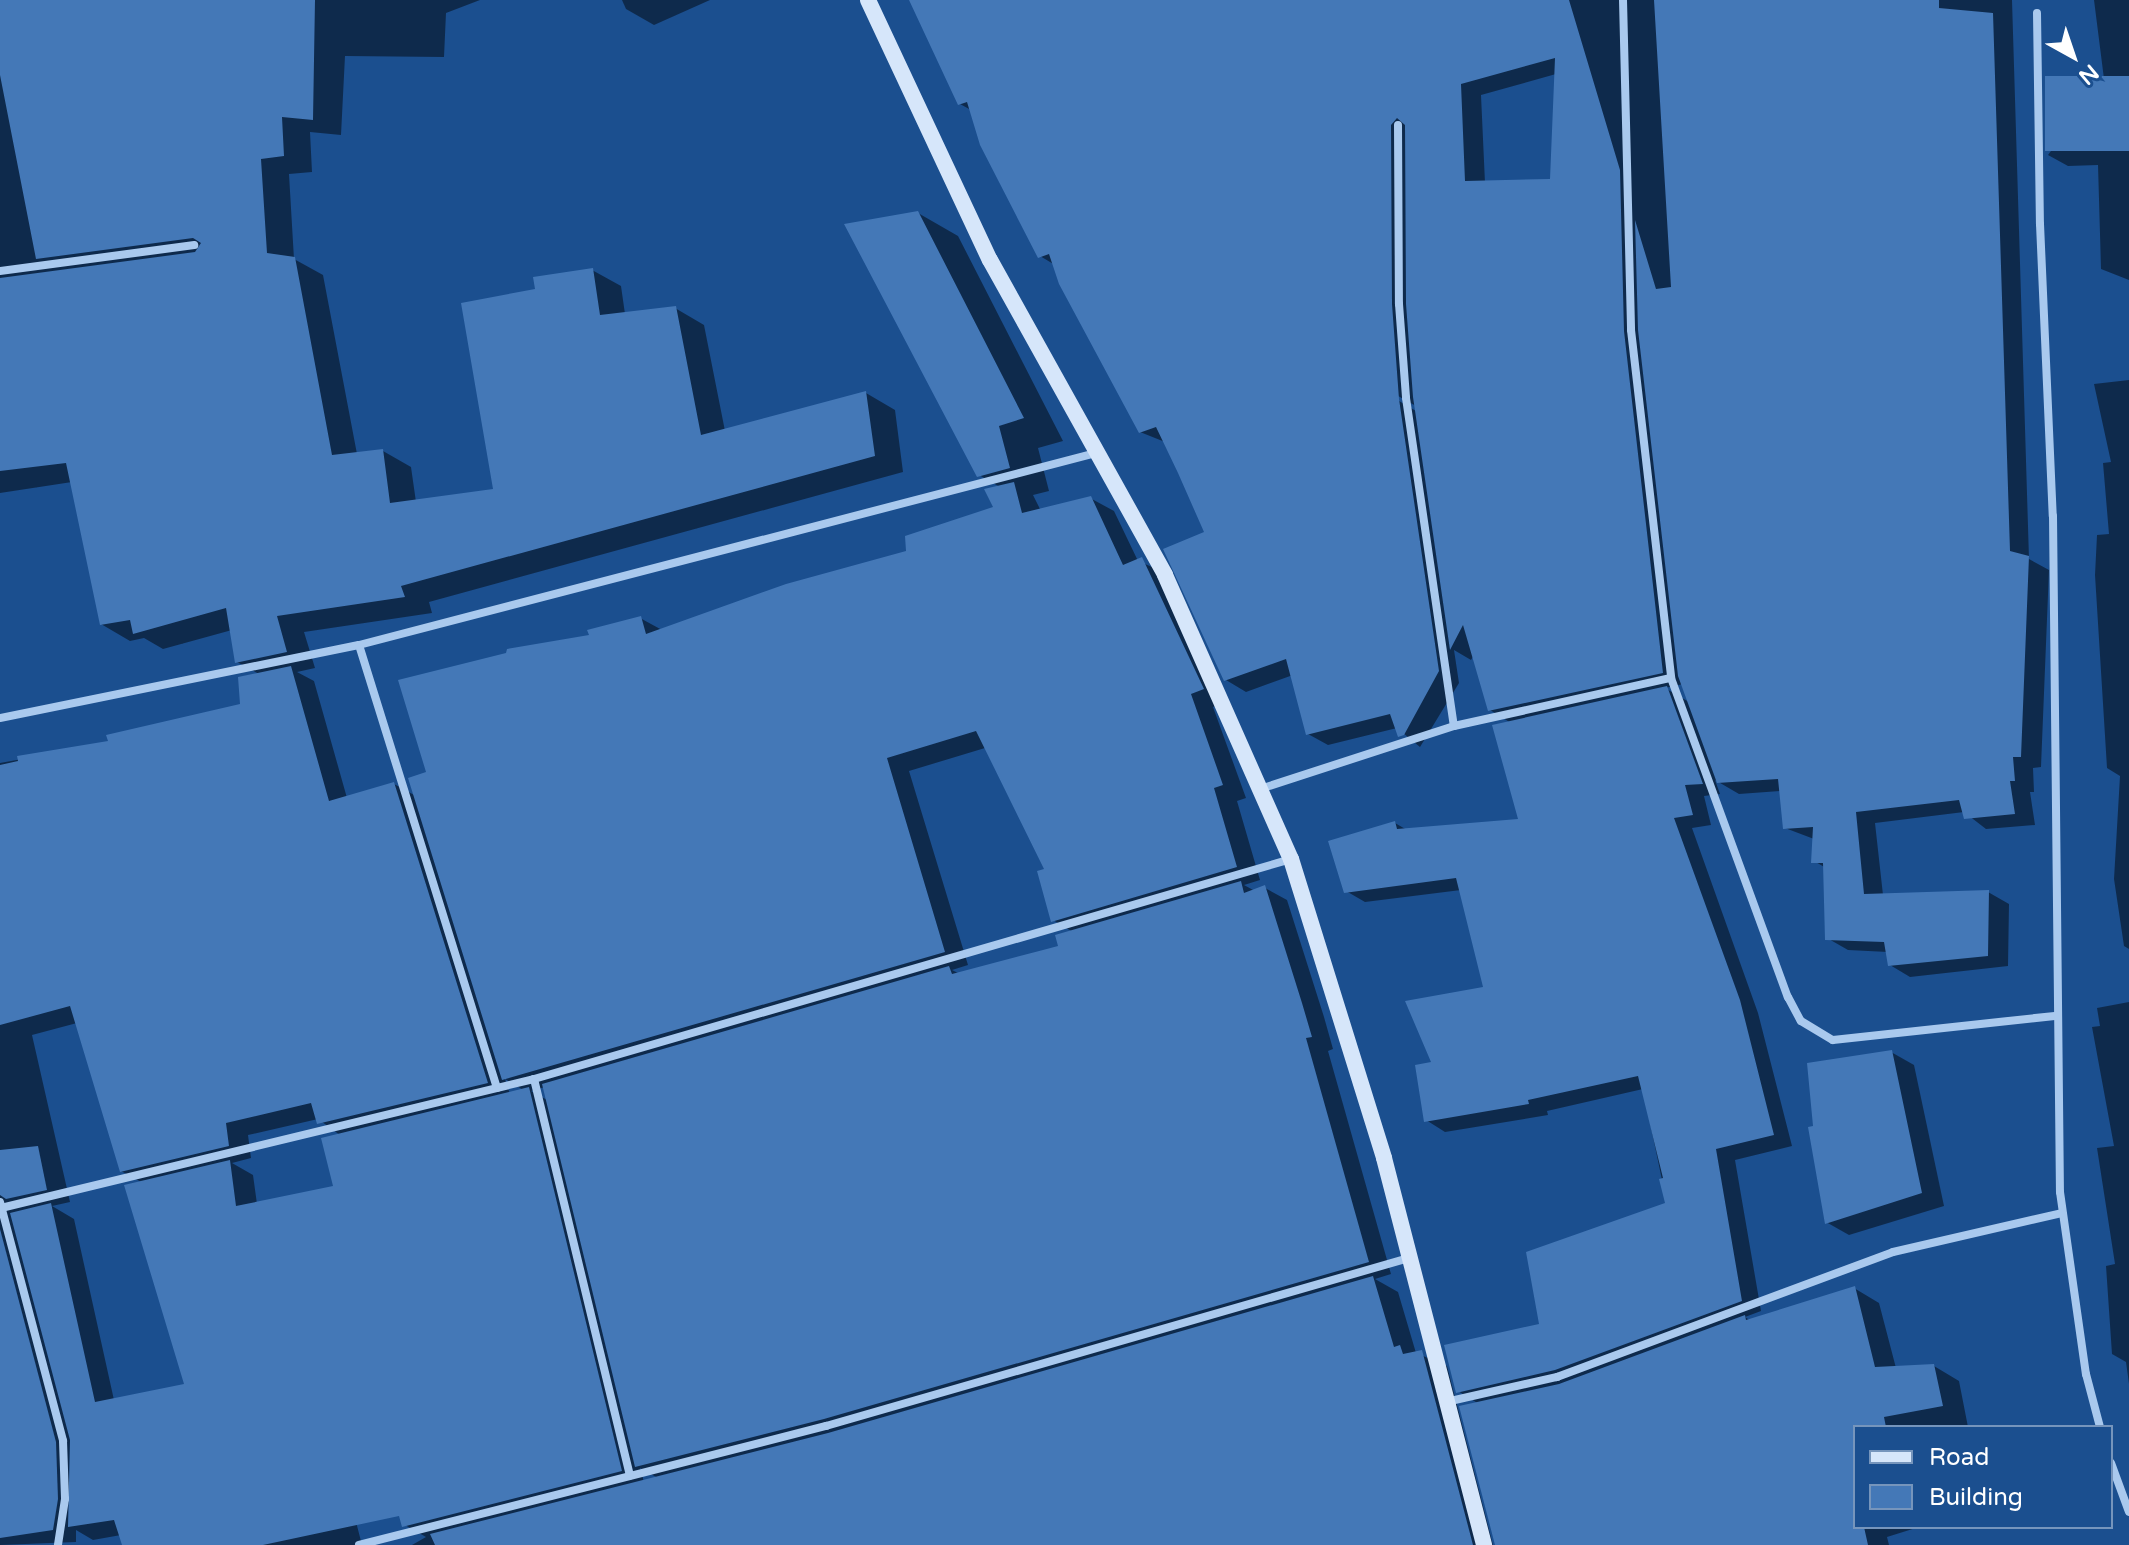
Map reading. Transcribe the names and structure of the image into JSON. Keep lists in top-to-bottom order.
{
  "legend": ["Road", "Building"],
  "north": "bottom right"
}
